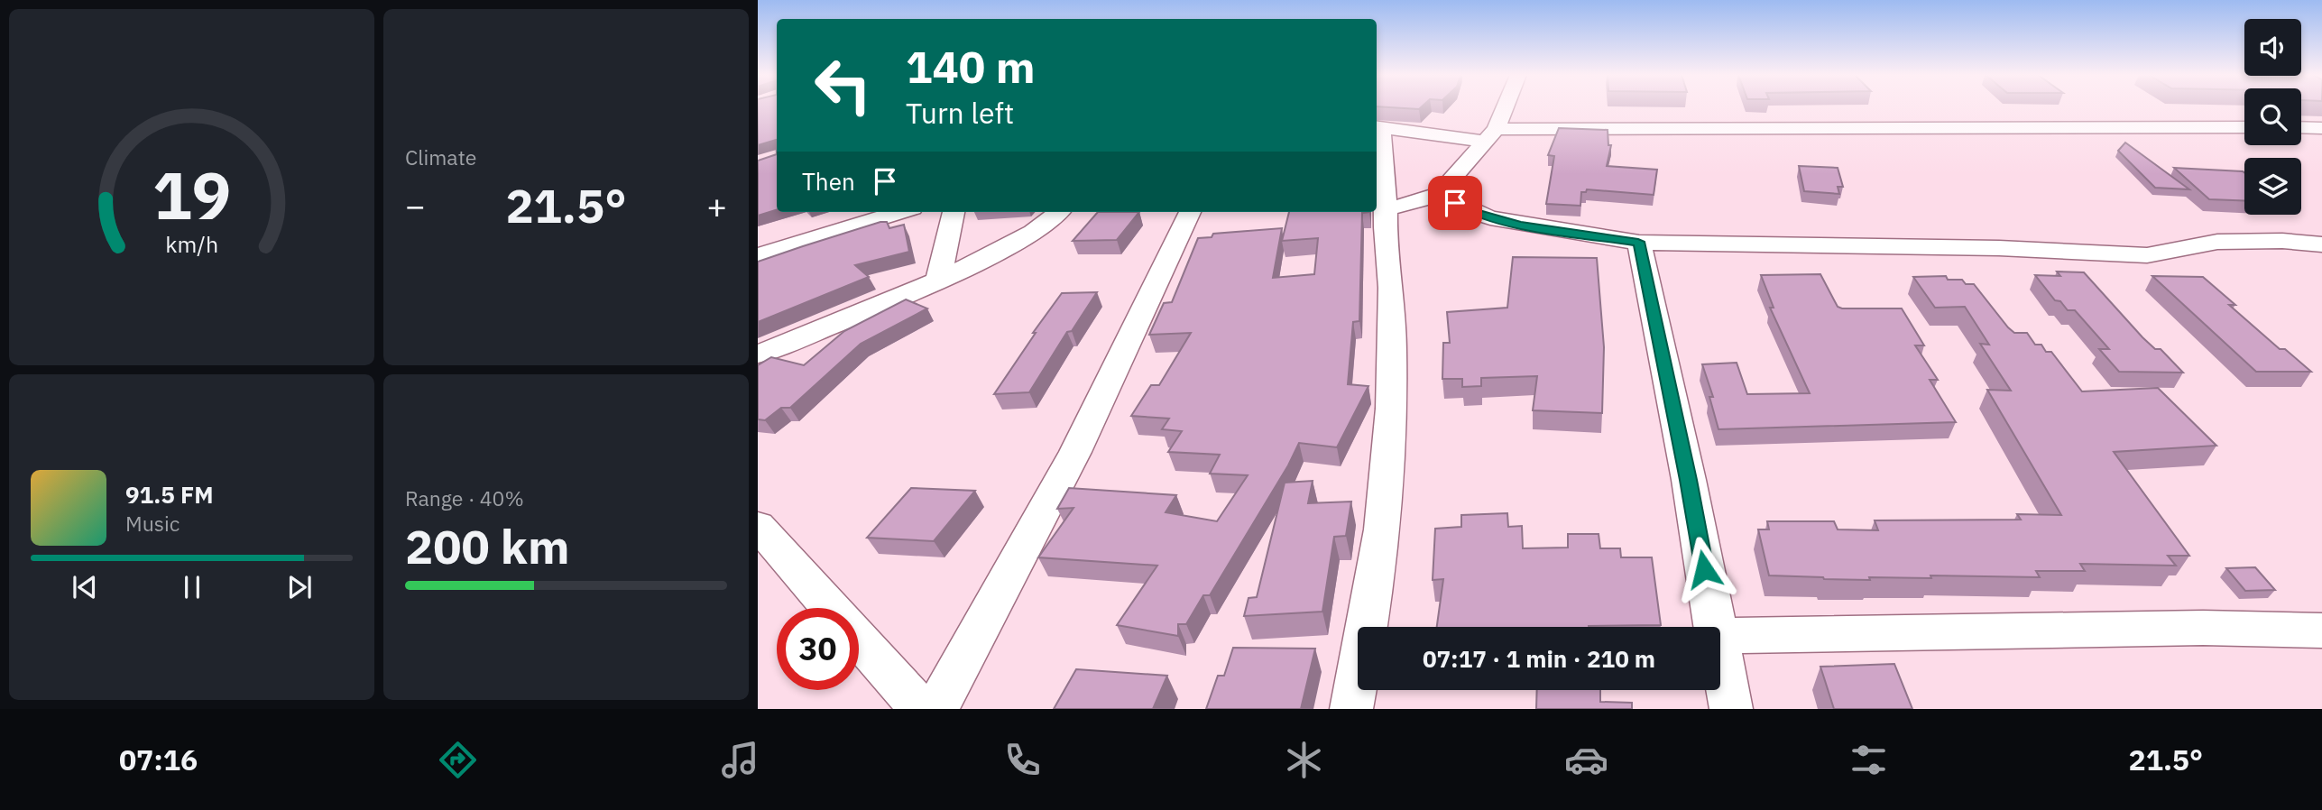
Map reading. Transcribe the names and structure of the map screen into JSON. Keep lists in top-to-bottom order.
{
  "page": {
    "tile": [
      "Climate",
      ["Range · 40%", "200 km"]
    ],
    "turn": ["140 m", "Turn left"],
    "then": "Then",
    "heat": ["−", "21.5°", "+"],
    "song": ["91.5 FM", "Music"],
    "limit": "30",
    "trip": "07:17 · 1 min · 210 m",
    "tabs": ["07:16", "21.5°"],
    "gauge": ["19", "km/h"]
  }
}
